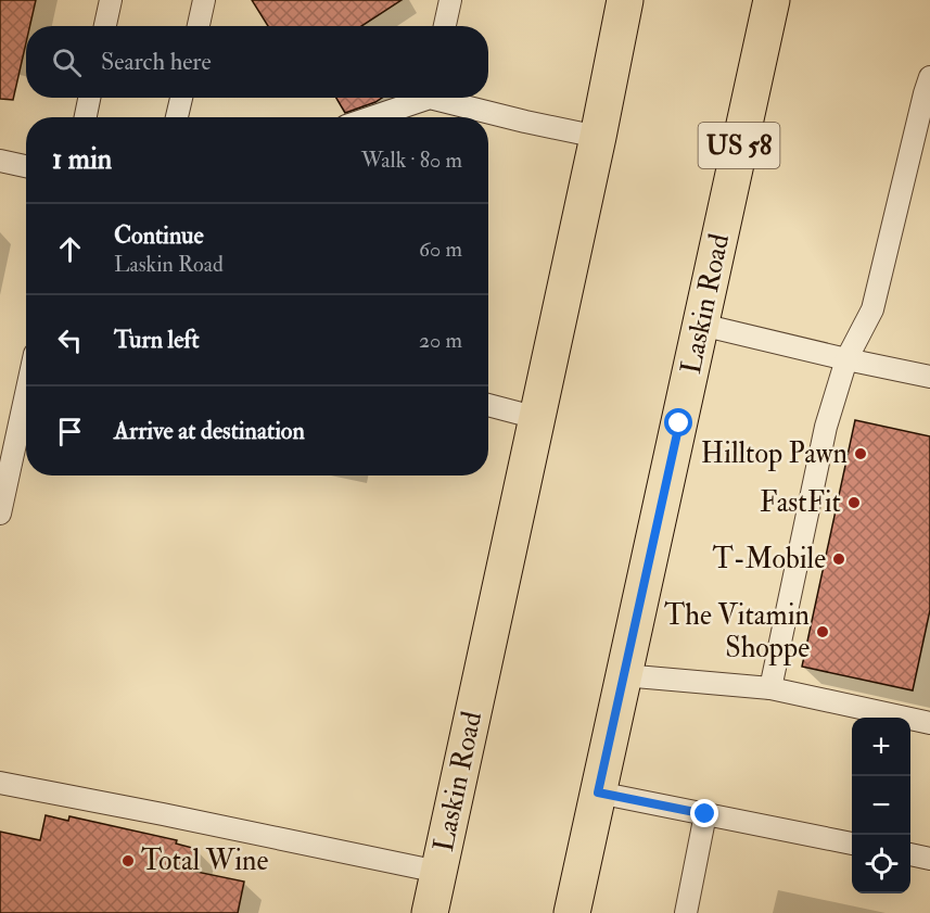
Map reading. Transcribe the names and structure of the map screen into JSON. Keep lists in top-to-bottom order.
{
  "streets": {
    "main road": ["US 58", "Laskin Road"]
  },
  "places": [
    "Hilltop Pawn",
    "FastFit",
    "T-Mobile",
    "The Vitamin Shoppe",
    "Total Wine"
  ],
  "page": {
    "search": "Search here",
    "heading": ["1 min", "Walk · 80 m"],
    "list": [
      ["Continue", "Laskin Road", "60 m"],
      ["Turn left", "20 m"],
      "Arrive at destination"
    ],
    "map_buttons": ["+", "−"]
  }
}
